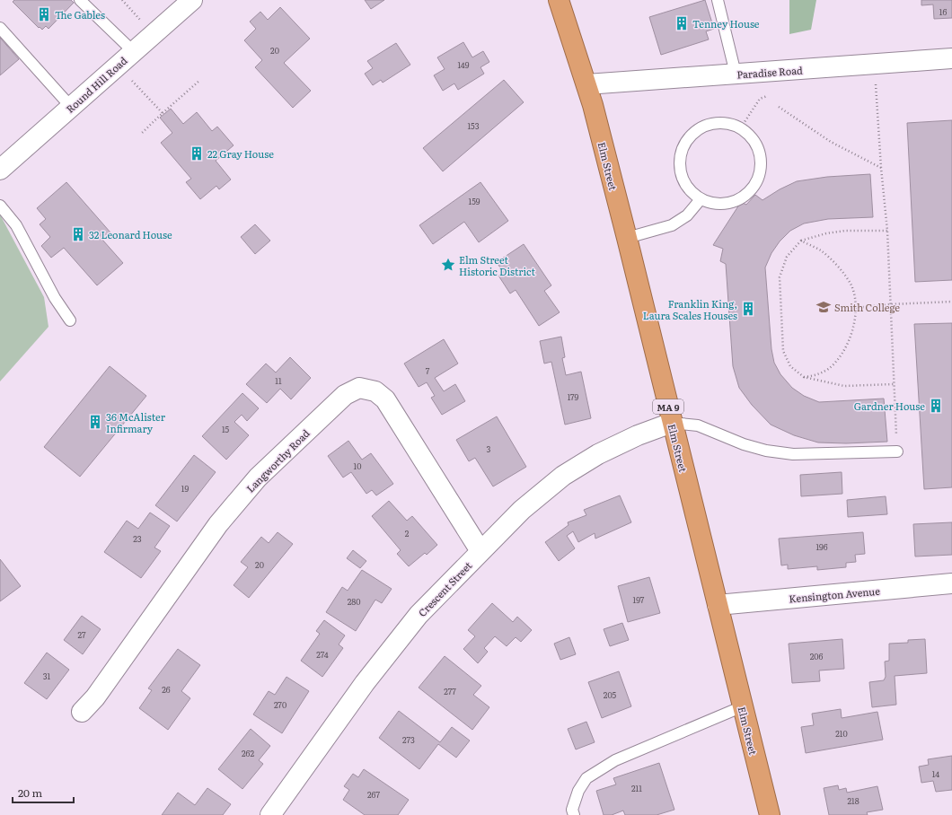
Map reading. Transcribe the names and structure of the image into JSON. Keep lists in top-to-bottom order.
{
  "streets": {
    "highway": ["Elm Street", "MA 9"],
    "street": [
      "Paradise Road",
      "Round Hill Road",
      "Langworthy Road",
      "Crescent Street",
      "Kensington Avenue"
    ]
  },
  "crossings": [
    ["Paradise Road", "Elm Street"],
    ["Elm Street", "Crescent Street"],
    ["Elm Street", "Kensington Avenue"],
    ["Langworthy Road", "Crescent Street"]
  ],
  "places": {
    "building": [
      "The Gables",
      "Tenney House",
      "22 Gray House",
      "32 Leonard House",
      "Franklin King, Laura Scales Houses",
      "Gardner House",
      "36 McAlister Infirmary"
    ],
    "place": ["Elm Street Historic District"],
    "school or university": ["Smith College"]
  },
  "house_numbers": [
    "16",
    "20",
    "149",
    "153",
    "159",
    "7",
    "11",
    "179",
    "15",
    "3",
    "10",
    "19",
    "2",
    "23",
    "196",
    "20",
    "197",
    "280",
    "27",
    "274",
    "206",
    "31",
    "26",
    "277",
    "205",
    "270",
    "210",
    "273",
    "262",
    "14",
    "211",
    "267",
    "218"
  ],
  "scale_bar": "20 m"
}
